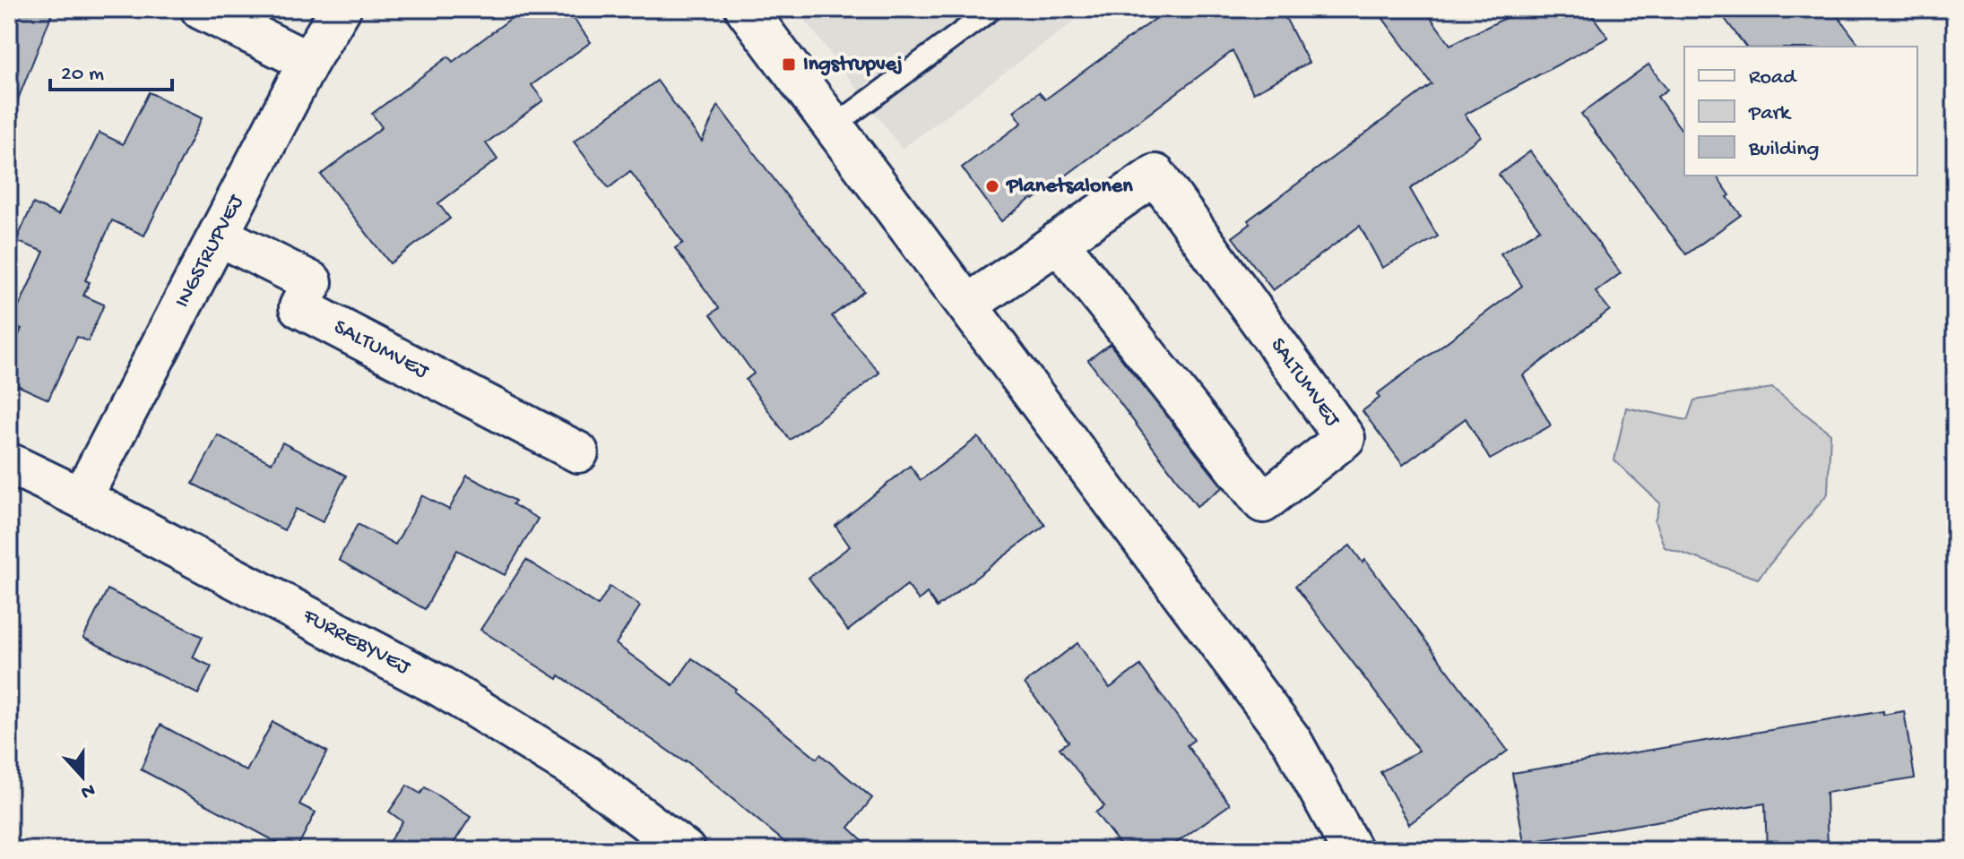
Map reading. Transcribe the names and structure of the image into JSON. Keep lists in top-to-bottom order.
{
  "streets": {
    "street": ["INGSTRUPVEJ", "SALTUMVEJ", "FURREBYVEJ"]
  },
  "crossings": [
    ["INGSTRUPVEJ", "SALTUMVEJ"],
    ["INGSTRUPVEJ", "FURREBYVEJ"]
  ],
  "places": {
    "transit": ["Ingstrupvej"],
    "other": ["Planetsalonen"]
  },
  "legend": ["Road", "Park", "Building"],
  "scale_bar": "20 m",
  "north": "bottom"
}
